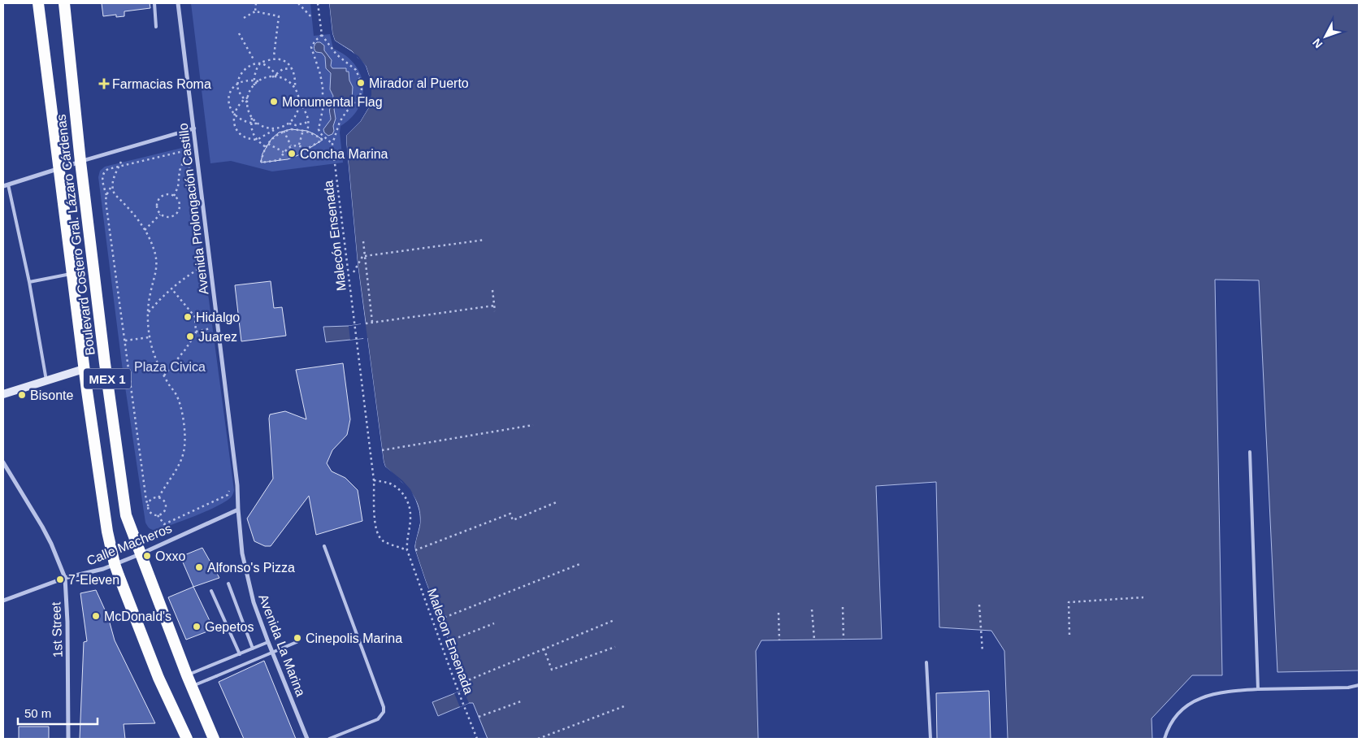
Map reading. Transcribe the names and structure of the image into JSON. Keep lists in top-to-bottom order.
{
  "streets": {
    "highway": ["Boulevard Costero Gral. Lázaro Cárdenas", "MEX 1"],
    "street": [
      "Avenida Prolongación Castillo",
      "Calle Macheros",
      "1st Street",
      "Avenida La Marina"
    ],
    "path": ["Malecón Ensenada", "Malecon Ensenada"]
  },
  "crossings": [
    ["Avenida Prolongación Castillo", "Calle Macheros"],
    ["Avenida Prolongación Castillo", "Avenida La Marina"],
    ["Boulevard Costero Gral. Lázaro Cárdenas", "Calle Macheros"],
    ["Malecón Ensenada", "Malecon Ensenada"],
    ["Calle Macheros", "1st Street"],
    ["Calle Macheros", "Avenida La Marina"]
  ],
  "parks": ["Plaza Civica"],
  "places": {
    "other": [
      "Mirador al Puerto",
      "Monumental Flag",
      "Concha Marina",
      "Hidalgo",
      "Juarez",
      "Bisonte",
      "Oxxo",
      "Alfonso's Pizza",
      "7-Eleven",
      "McDonald's",
      "Gepetos",
      "Cinepolis Marina"
    ],
    "health": ["Farmacias Roma"]
  },
  "scale_bar": "50 m",
  "north": "bottom left"
}
